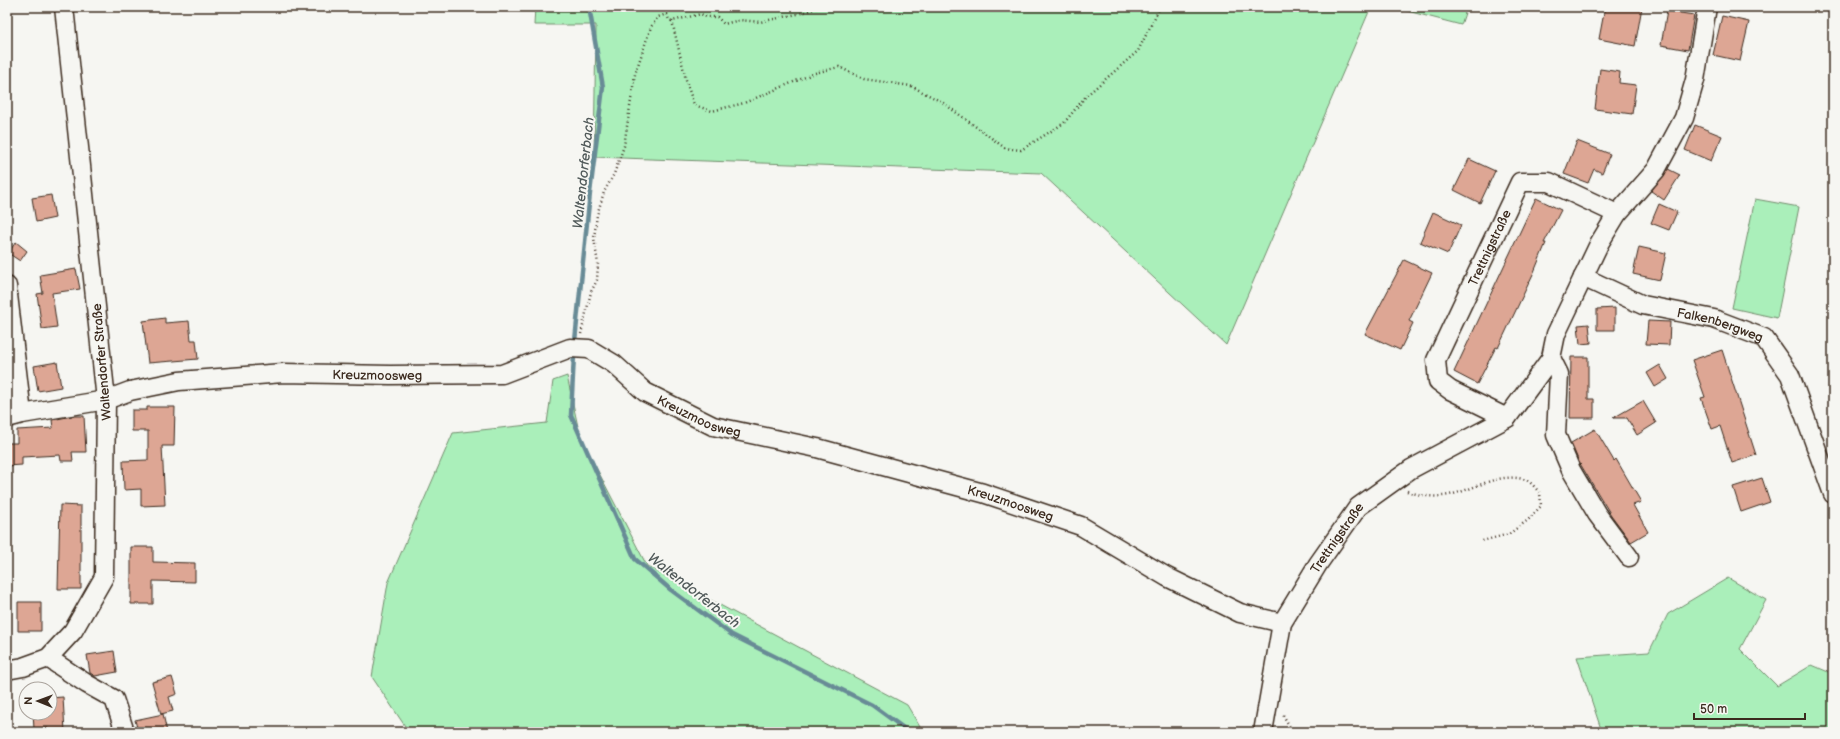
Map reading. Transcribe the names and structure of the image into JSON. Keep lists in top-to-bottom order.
{
  "streets": {
    "street": [
      "Trettnigstraße",
      "Falkenbergweg",
      "Waltendorfer Straße",
      "Kreuzmoosweg"
    ]
  },
  "crossings": [
    ["Trettnigstraße", "Falkenbergweg"],
    ["Trettnigstraße", "Kreuzmoosweg"],
    ["Waltendorfer Straße", "Kreuzmoosweg"]
  ],
  "water": ["Waltendorferbach"],
  "scale_bar": "50 m",
  "north": "left"
}
